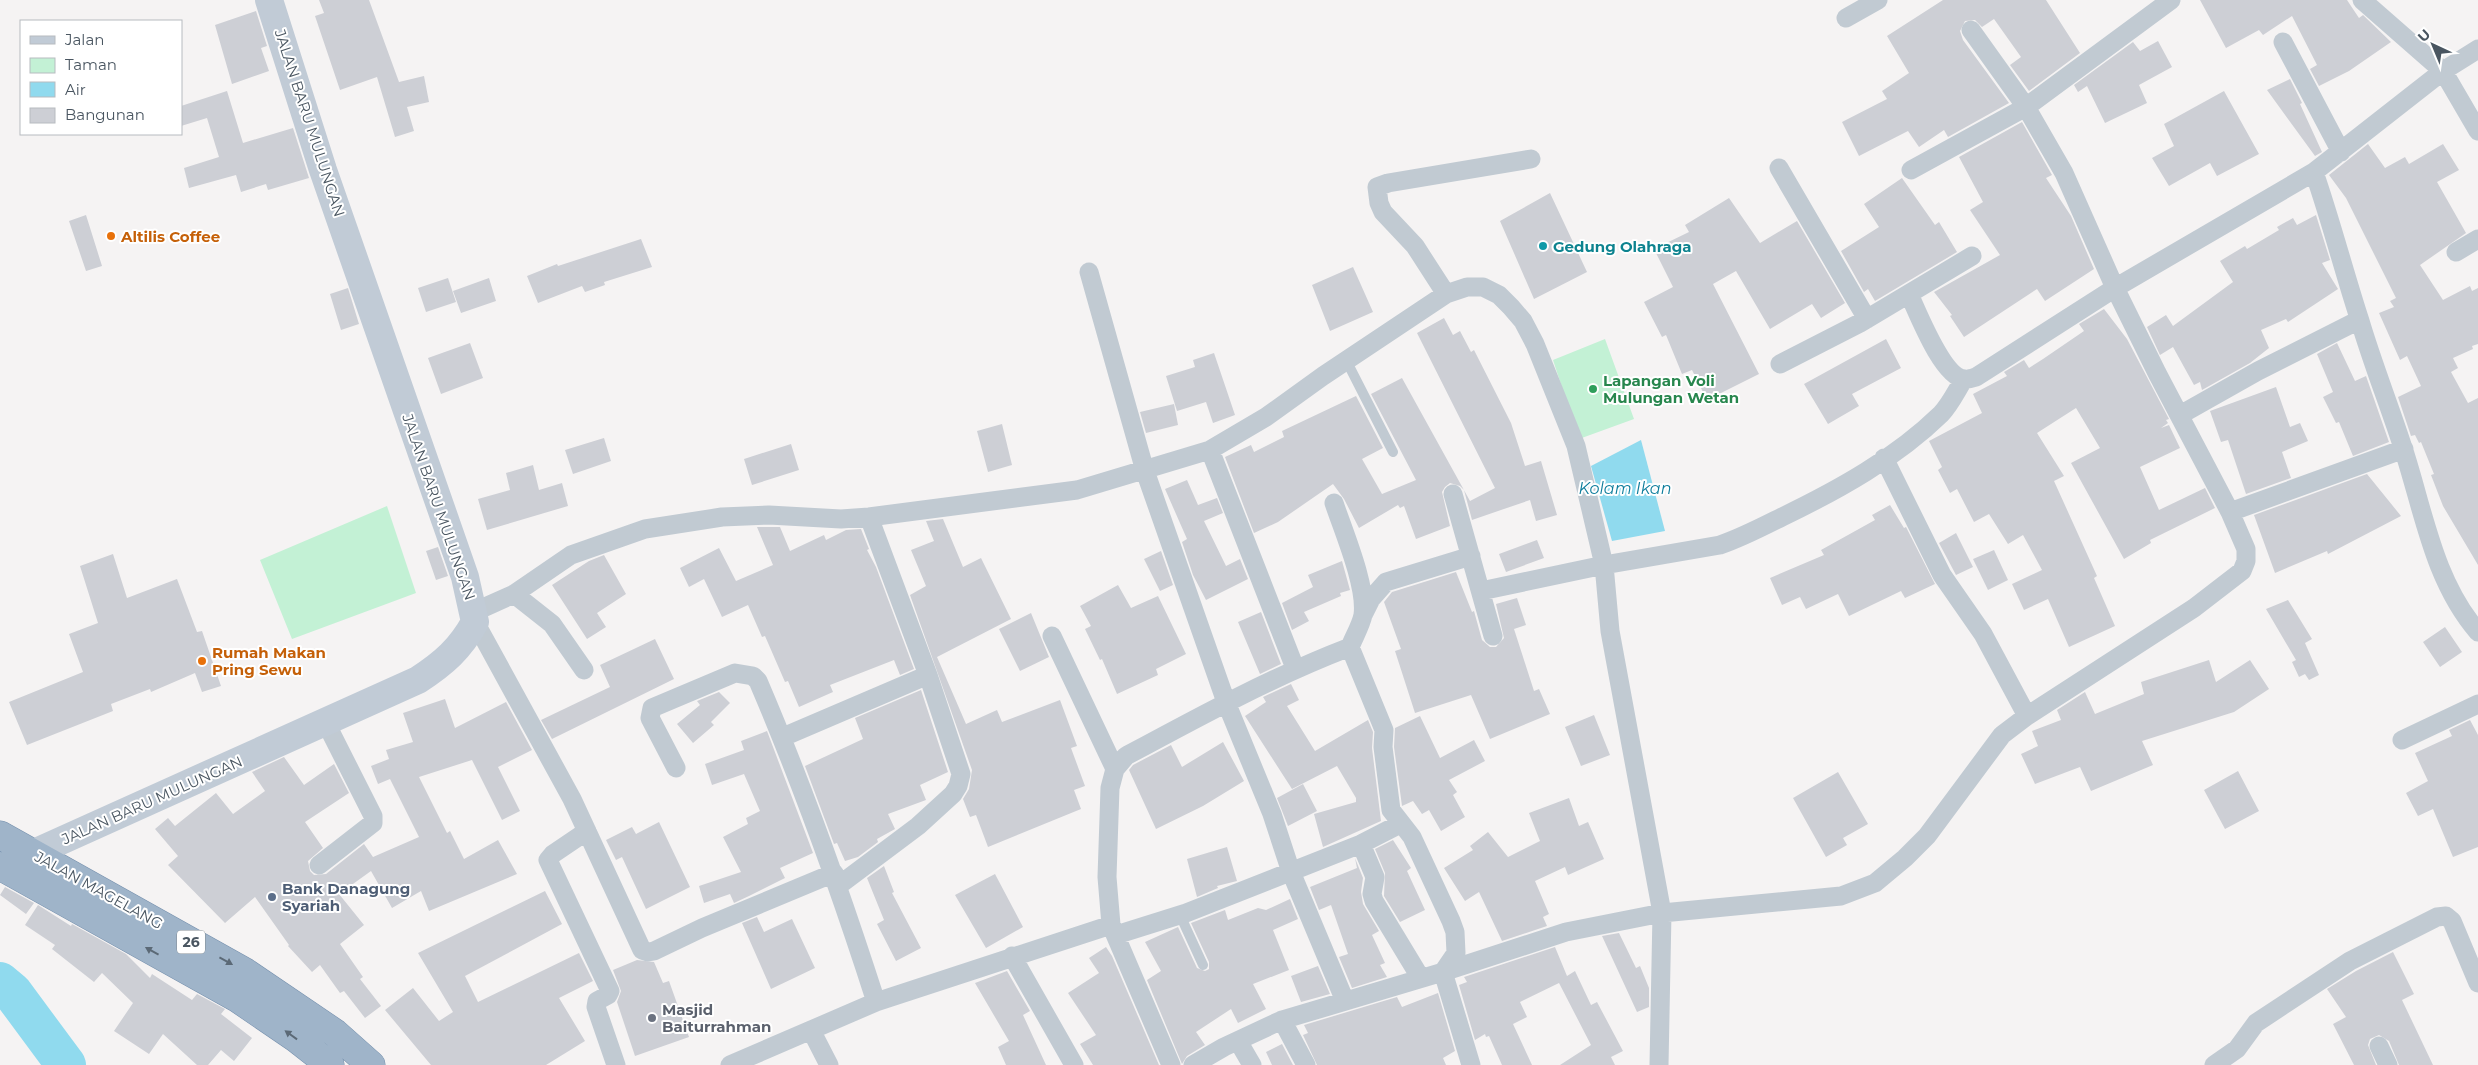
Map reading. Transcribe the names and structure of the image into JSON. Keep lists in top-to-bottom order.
{
  "streets": {
    "highway": ["JALAN MAGELANG", "26"],
    "main road": ["JALAN BARU MULUNGAN"]
  },
  "crossings": [
    ["JALAN BARU MULUNGAN", "JALAN MAGELANG"]
  ],
  "water": ["Kolam Ikan"],
  "places": [
    "Altilis Coffee",
    "Gedung Olahraga",
    "Lapangan Voli Mulungan Wetan",
    "Rumah Makan Pring Sewu",
    "Bank Danagung Syariah",
    "Masjid Baiturrahman"
  ],
  "legend": [
    "Jalan",
    "Taman",
    "Air",
    "Bangunan"
  ],
  "north": "top left"
}
